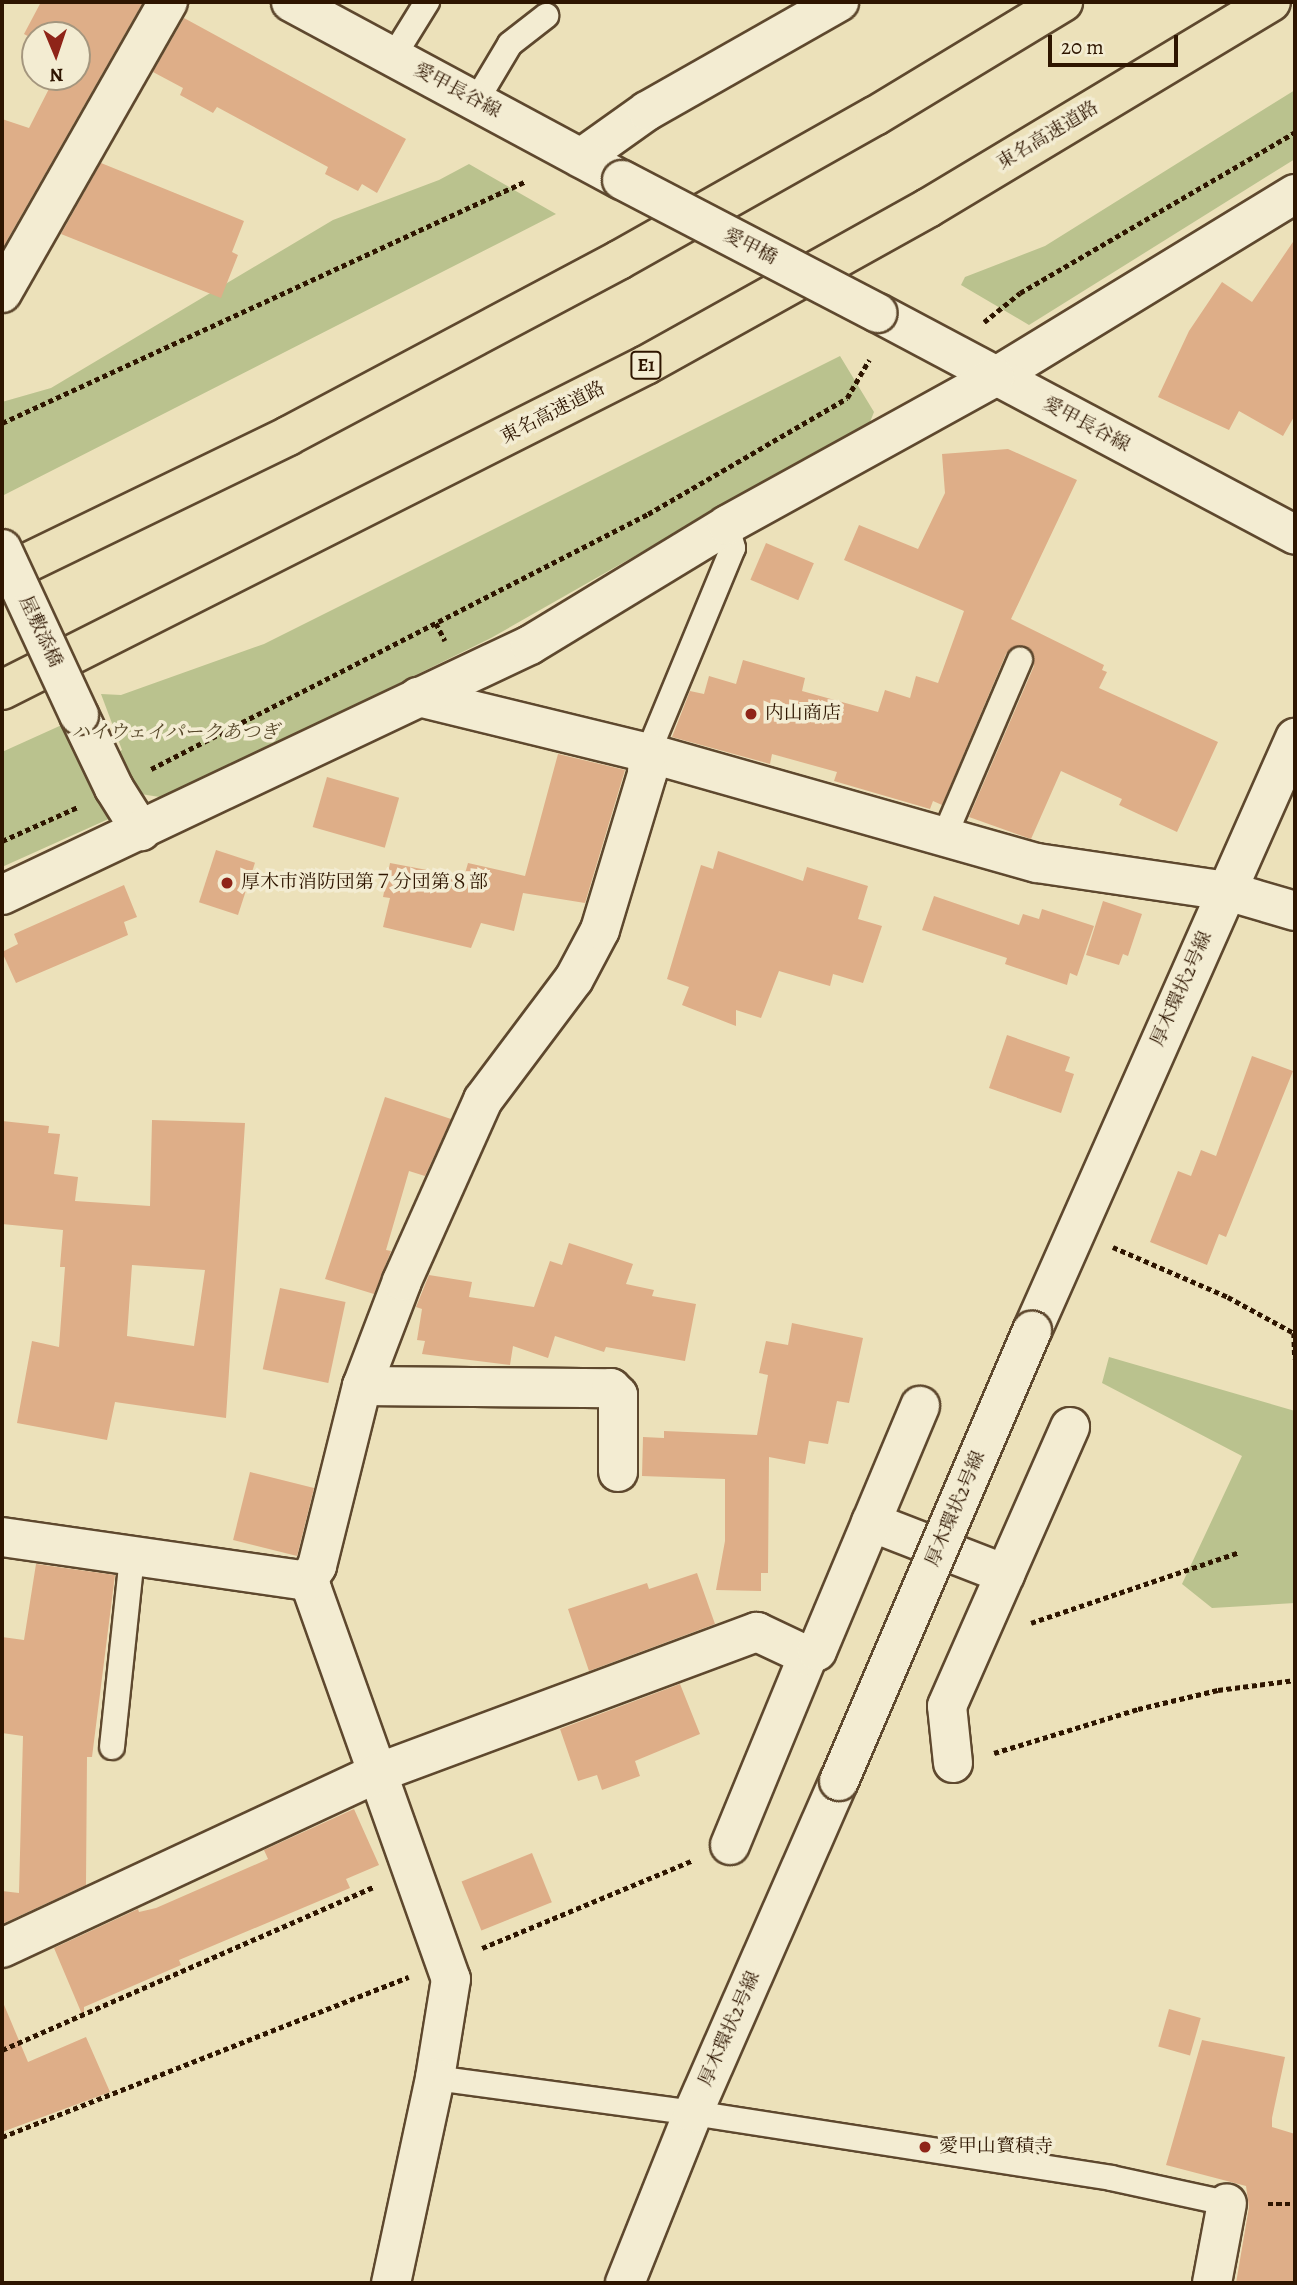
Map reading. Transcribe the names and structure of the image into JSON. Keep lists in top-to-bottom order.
{
  "streets": {
    "highway": ["東名高速道路", "E1"],
    "street": [
      "愛甲長谷線",
      "愛甲橋",
      "屋敷添橋",
      "厚木環状2号線"
    ]
  },
  "crossings": [
    ["愛甲長谷線", "愛甲橋"]
  ],
  "parks": ["ハイウェイパークあつぎ"],
  "places": ["内山商店", "厚木市消防団第７分団第８部", "愛甲山寳積寺"],
  "scale_bar": "20 m",
  "north": "bottom"
}
